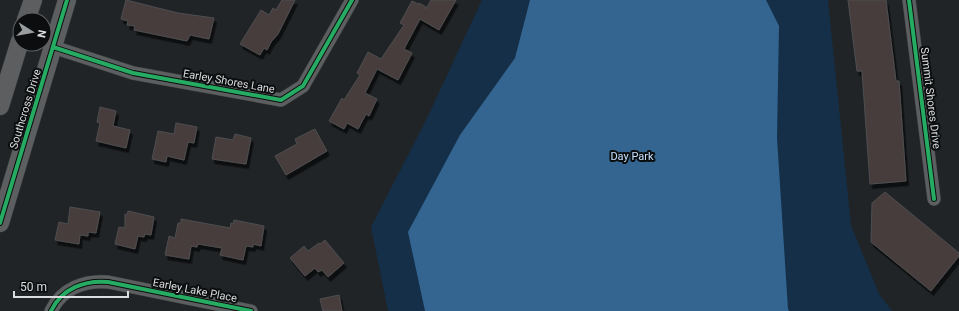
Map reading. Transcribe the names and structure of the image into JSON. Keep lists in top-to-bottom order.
{
  "streets": {
    "street": [
      "Earley Shores Lane",
      "Summit Shores Drive",
      "Southcross Drive",
      "Earley Lake Place"
    ]
  },
  "crossings": [
    ["Earley Shores Lane", "Southcross Drive"]
  ],
  "parks": ["Day Park"],
  "scale_bar": "50 m",
  "north": "right"
}
